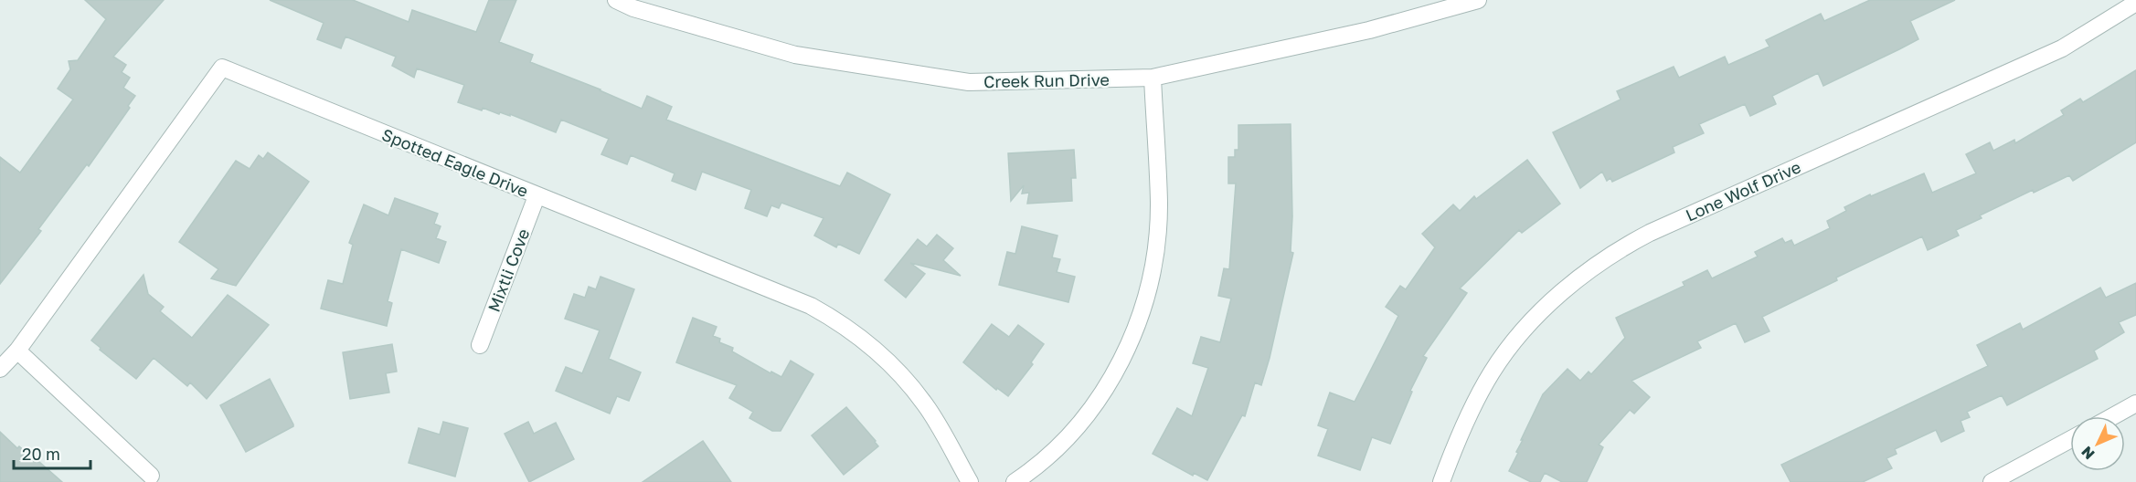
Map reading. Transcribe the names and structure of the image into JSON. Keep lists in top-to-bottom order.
{
  "streets": {
    "street": [
      "Creek Run Drive",
      "Spotted Eagle Drive",
      "Lone Wolf Drive",
      "Mixtli Cove"
    ]
  },
  "crossings": [
    ["Spotted Eagle Drive", "Mixtli Cove"]
  ],
  "scale_bar": "20 m",
  "north": "bottom left"
}
